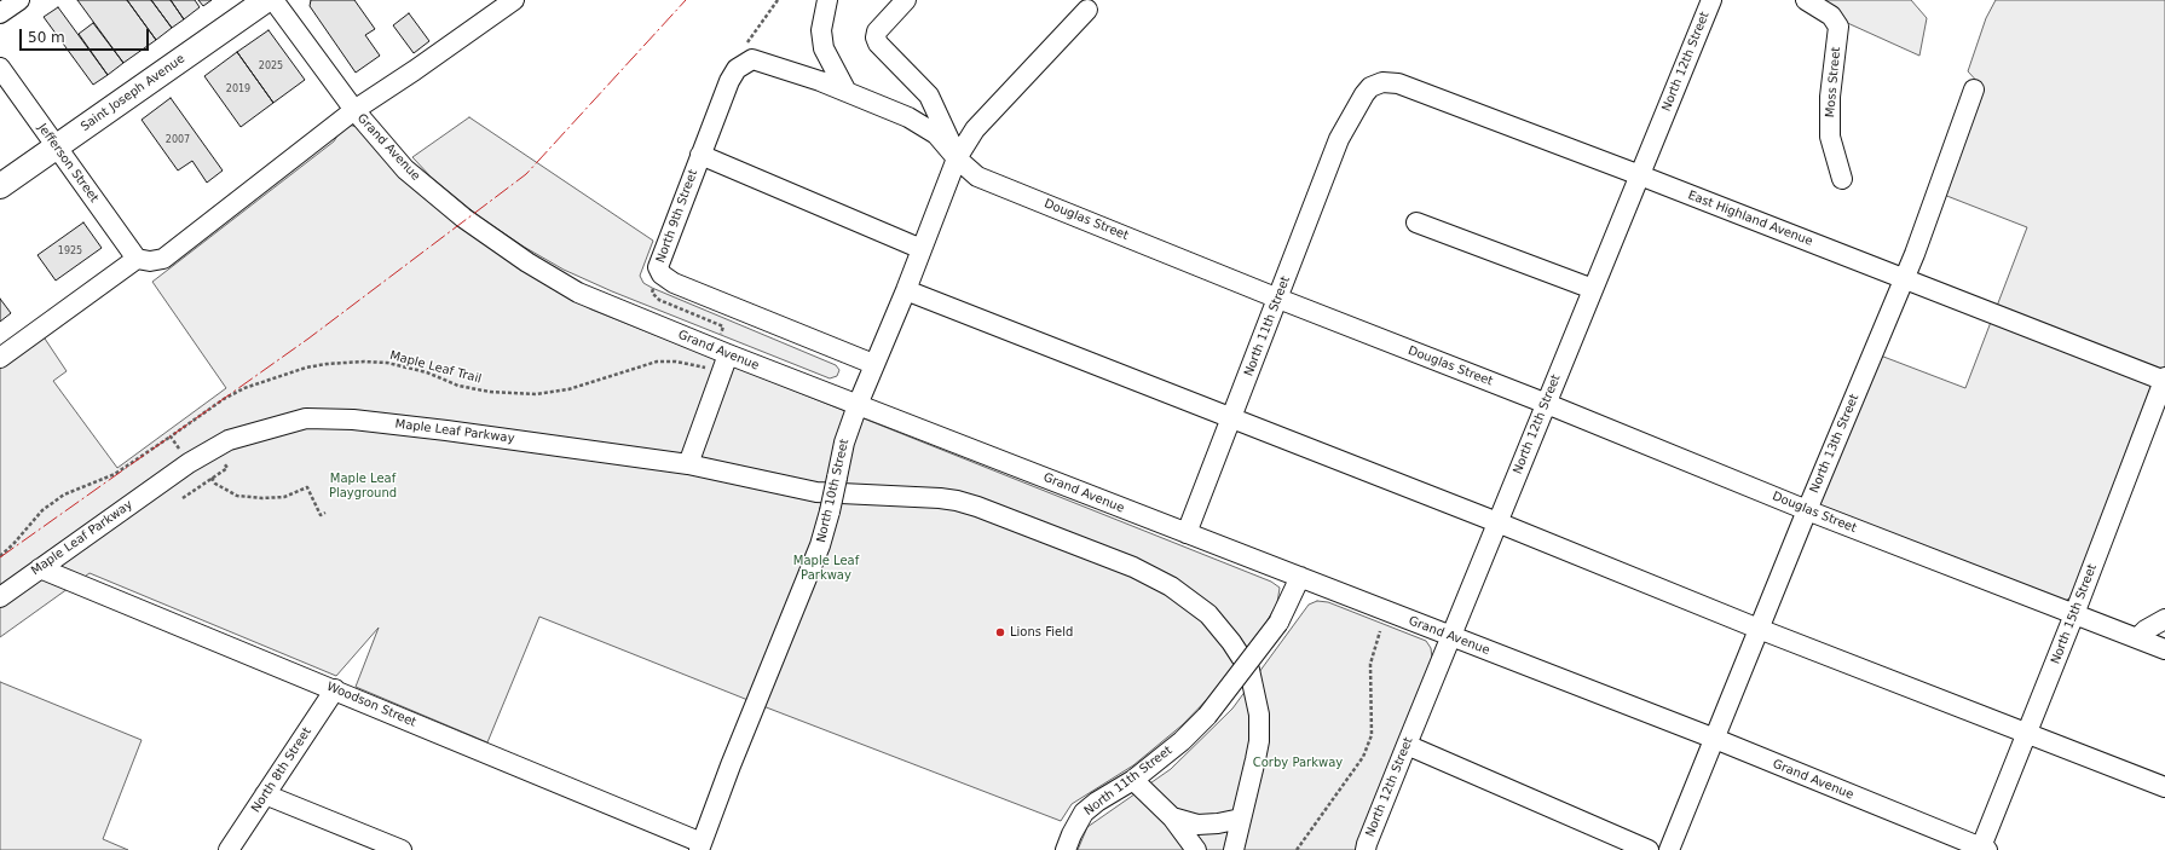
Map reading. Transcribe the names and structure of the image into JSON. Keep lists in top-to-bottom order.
{
  "streets": {
    "main road": ["Saint Joseph Avenue"],
    "street": [
      "North 12th Street",
      "Moss Street",
      "Grand Avenue",
      "Jefferson Street",
      "North 9th Street",
      "East Highland Avenue",
      "Douglas Street",
      "North 11th Street",
      "Maple Leaf Parkway",
      "North 13th Street",
      "North 10th Street",
      "North 15th Street",
      "Woodson Street",
      "North 8th Street"
    ],
    "path": ["Maple Leaf Trail"]
  },
  "crossings": [
    ["North 12th Street", "Grand Avenue"],
    ["North 12th Street", "East Highland Avenue"],
    ["North 12th Street", "Douglas Street"],
    ["Saint Joseph Avenue", "Jefferson Street"],
    ["Grand Avenue", "North 11th Street"],
    ["Grand Avenue", "North 13th Street"],
    ["Grand Avenue", "North 10th Street"],
    ["Grand Avenue", "North 15th Street"],
    ["North 9th Street", "Douglas Street"],
    ["North 9th Street", "North 10th Street"],
    ["East Highland Avenue", "North 11th Street"],
    ["East Highland Avenue", "North 13th Street"],
    ["East Highland Avenue", "North 15th Street"],
    ["Douglas Street", "North 11th Street"],
    ["Douglas Street", "North 13th Street"],
    ["Douglas Street", "North 10th Street"],
    ["Douglas Street", "North 15th Street"],
    ["Maple Leaf Parkway", "Woodson Street"],
    ["North 10th Street", "Woodson Street"],
    ["Woodson Street", "North 8th Street"]
  ],
  "parks": ["Maple Leaf Playground", "Maple Leaf Parkway", "Corby Parkway"],
  "places": ["Lions Field"],
  "house_numbers": [
    "2025",
    "2019",
    "2007",
    "1925"
  ],
  "scale_bar": "50 m"
}
